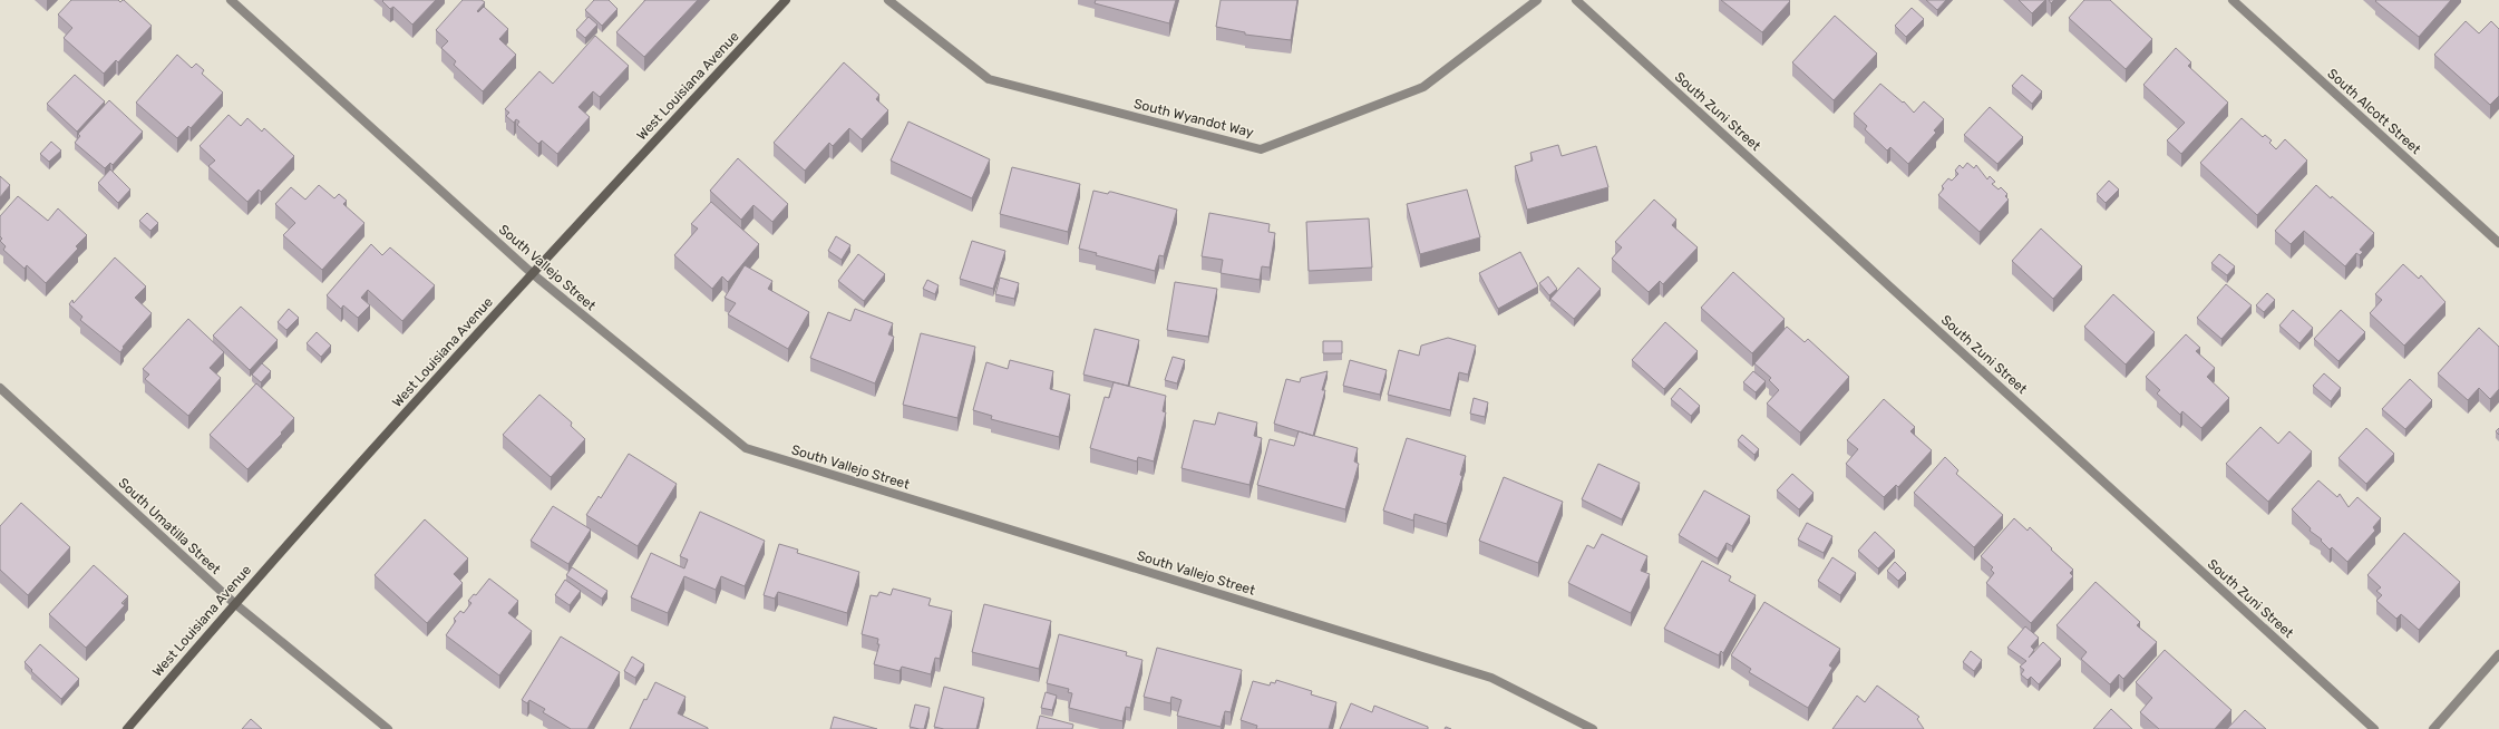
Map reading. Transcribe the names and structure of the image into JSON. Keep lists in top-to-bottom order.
{
  "streets": {
    "street": [
      "West Louisiana Avenue",
      "South Zuni Street",
      "South Alcott Street",
      "South Wyandot Way",
      "South Vallejo Street",
      "South Umatilla Street"
    ]
  },
  "crossings": [
    ["West Louisiana Avenue", "South Vallejo Street"],
    ["West Louisiana Avenue", "South Umatilla Street"]
  ]
}
